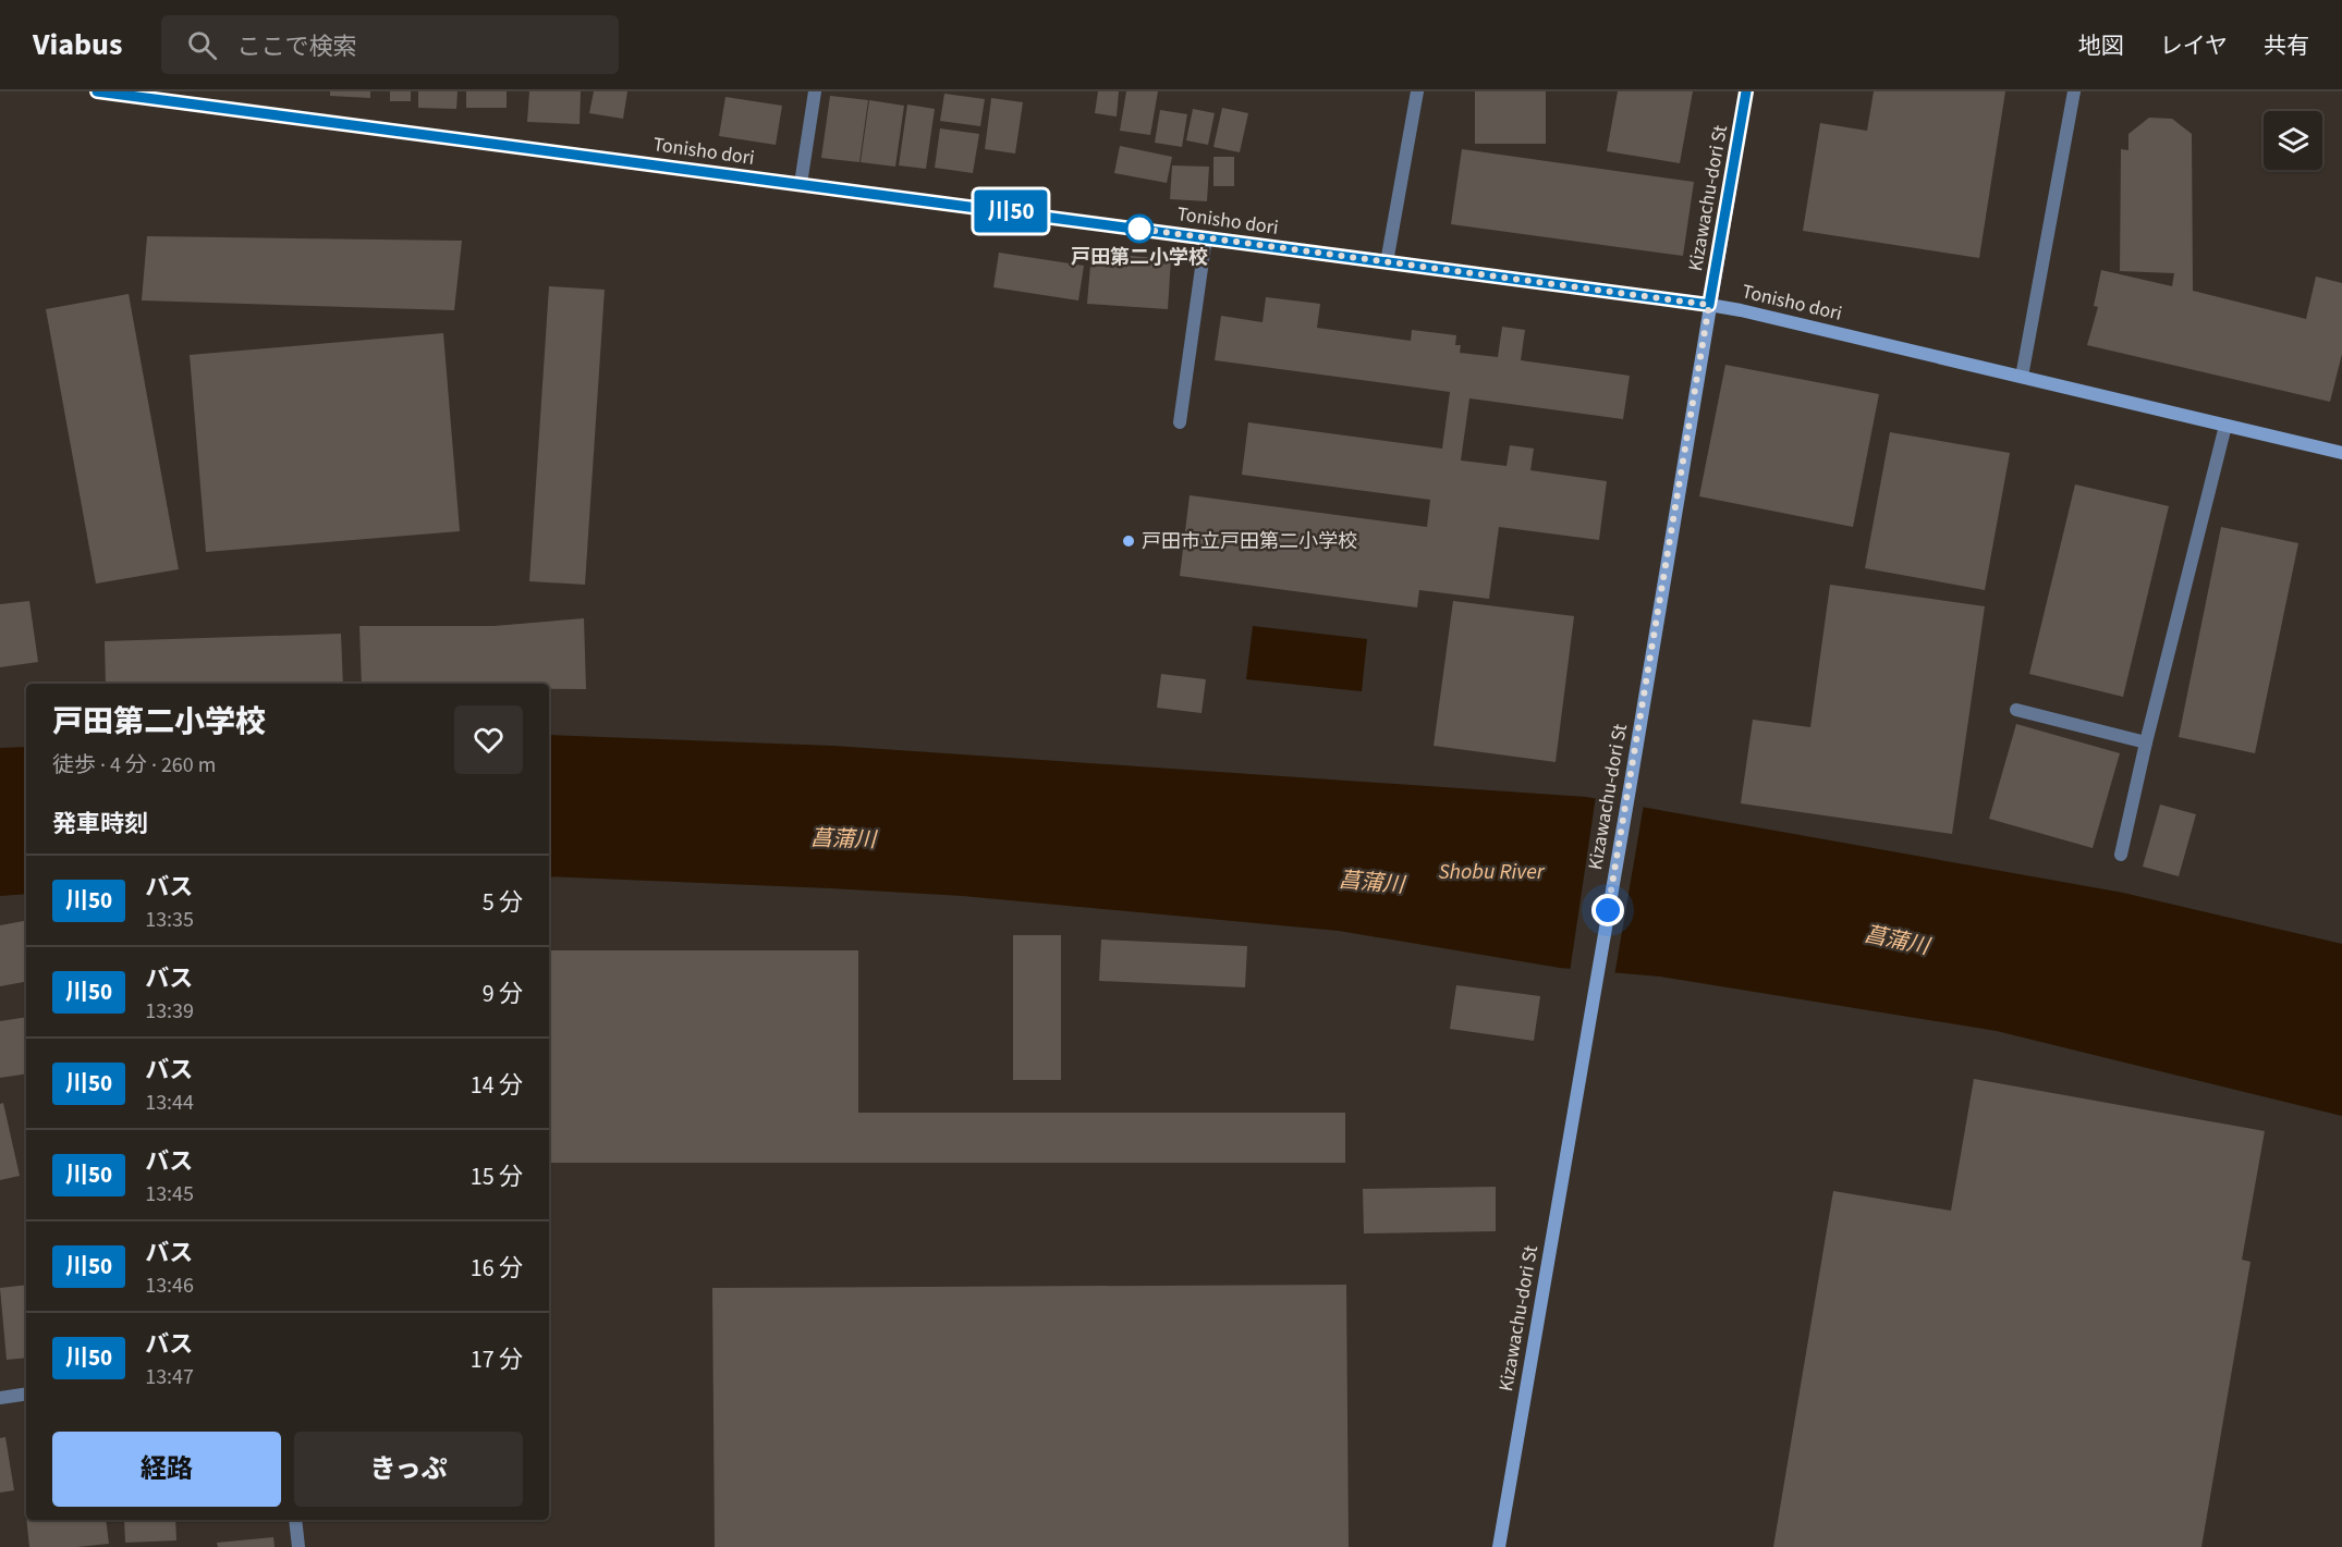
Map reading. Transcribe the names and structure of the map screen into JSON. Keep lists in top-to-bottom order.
{
  "streets": {
    "street": ["Tonisho dori", "Kizawachu-dori St"]
  },
  "crossings": [
    ["Tonisho dori", "Kizawachu-dori St"]
  ],
  "water": ["菖蒲川", "Shobu River"],
  "places": ["戸田第二小学校", "戸田市立戸田第二小学校"],
  "lines": ["bus line 川50"],
  "page": {
    "header": "Viabus",
    "search": "ここで検索",
    "nav": ["地図", "レイヤ", "共有"],
    "on_map": "川50",
    "heading": [
      ["戸田第二小学校", "徒歩 · 4 分 · 260 m"],
      "発車時刻"
    ],
    "list": [
      {
        "mark": "川50",
        "name": "バス",
        "note": "13:35",
        "value": "5 分"
      },
      {
        "mark": "川50",
        "name": "バス",
        "note": "13:39",
        "value": "9 分"
      },
      {
        "mark": "川50",
        "name": "バス",
        "note": "13:44",
        "value": "14 分"
      },
      {
        "mark": "川50",
        "name": "バス",
        "note": "13:45",
        "value": "15 分"
      },
      {
        "mark": "川50",
        "name": "バス",
        "note": "13:46",
        "value": "16 分"
      },
      {
        "mark": "川50",
        "name": "バス",
        "note": "13:47",
        "value": "17 分"
      }
    ],
    "buttons": ["経路", "きっぷ"]
  }
}
